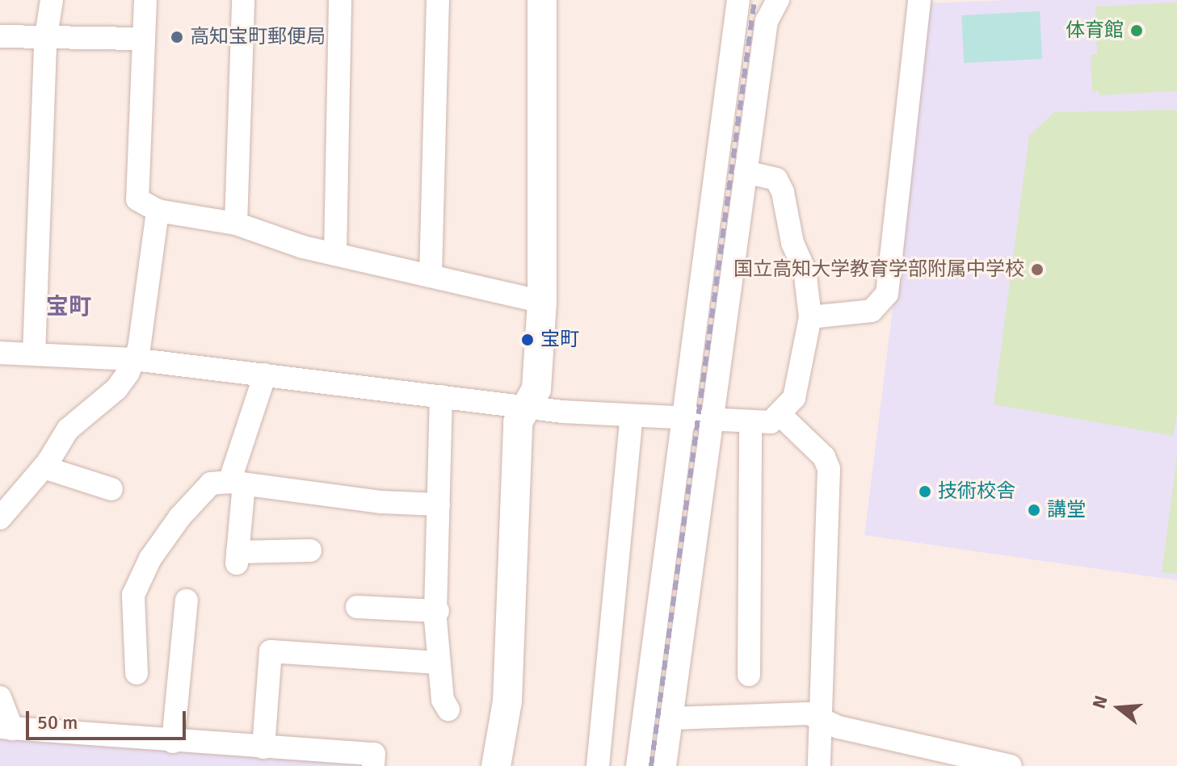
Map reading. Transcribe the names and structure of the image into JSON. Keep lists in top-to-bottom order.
{
  "districts": ["宝町"],
  "places": [
    "体育館",
    "高知宝町郵便局",
    "国立高知大学教育学部附属中学校",
    "宝町",
    "技術校舎",
    "講堂"
  ],
  "scale_bar": "50 m",
  "north": "left"
}
